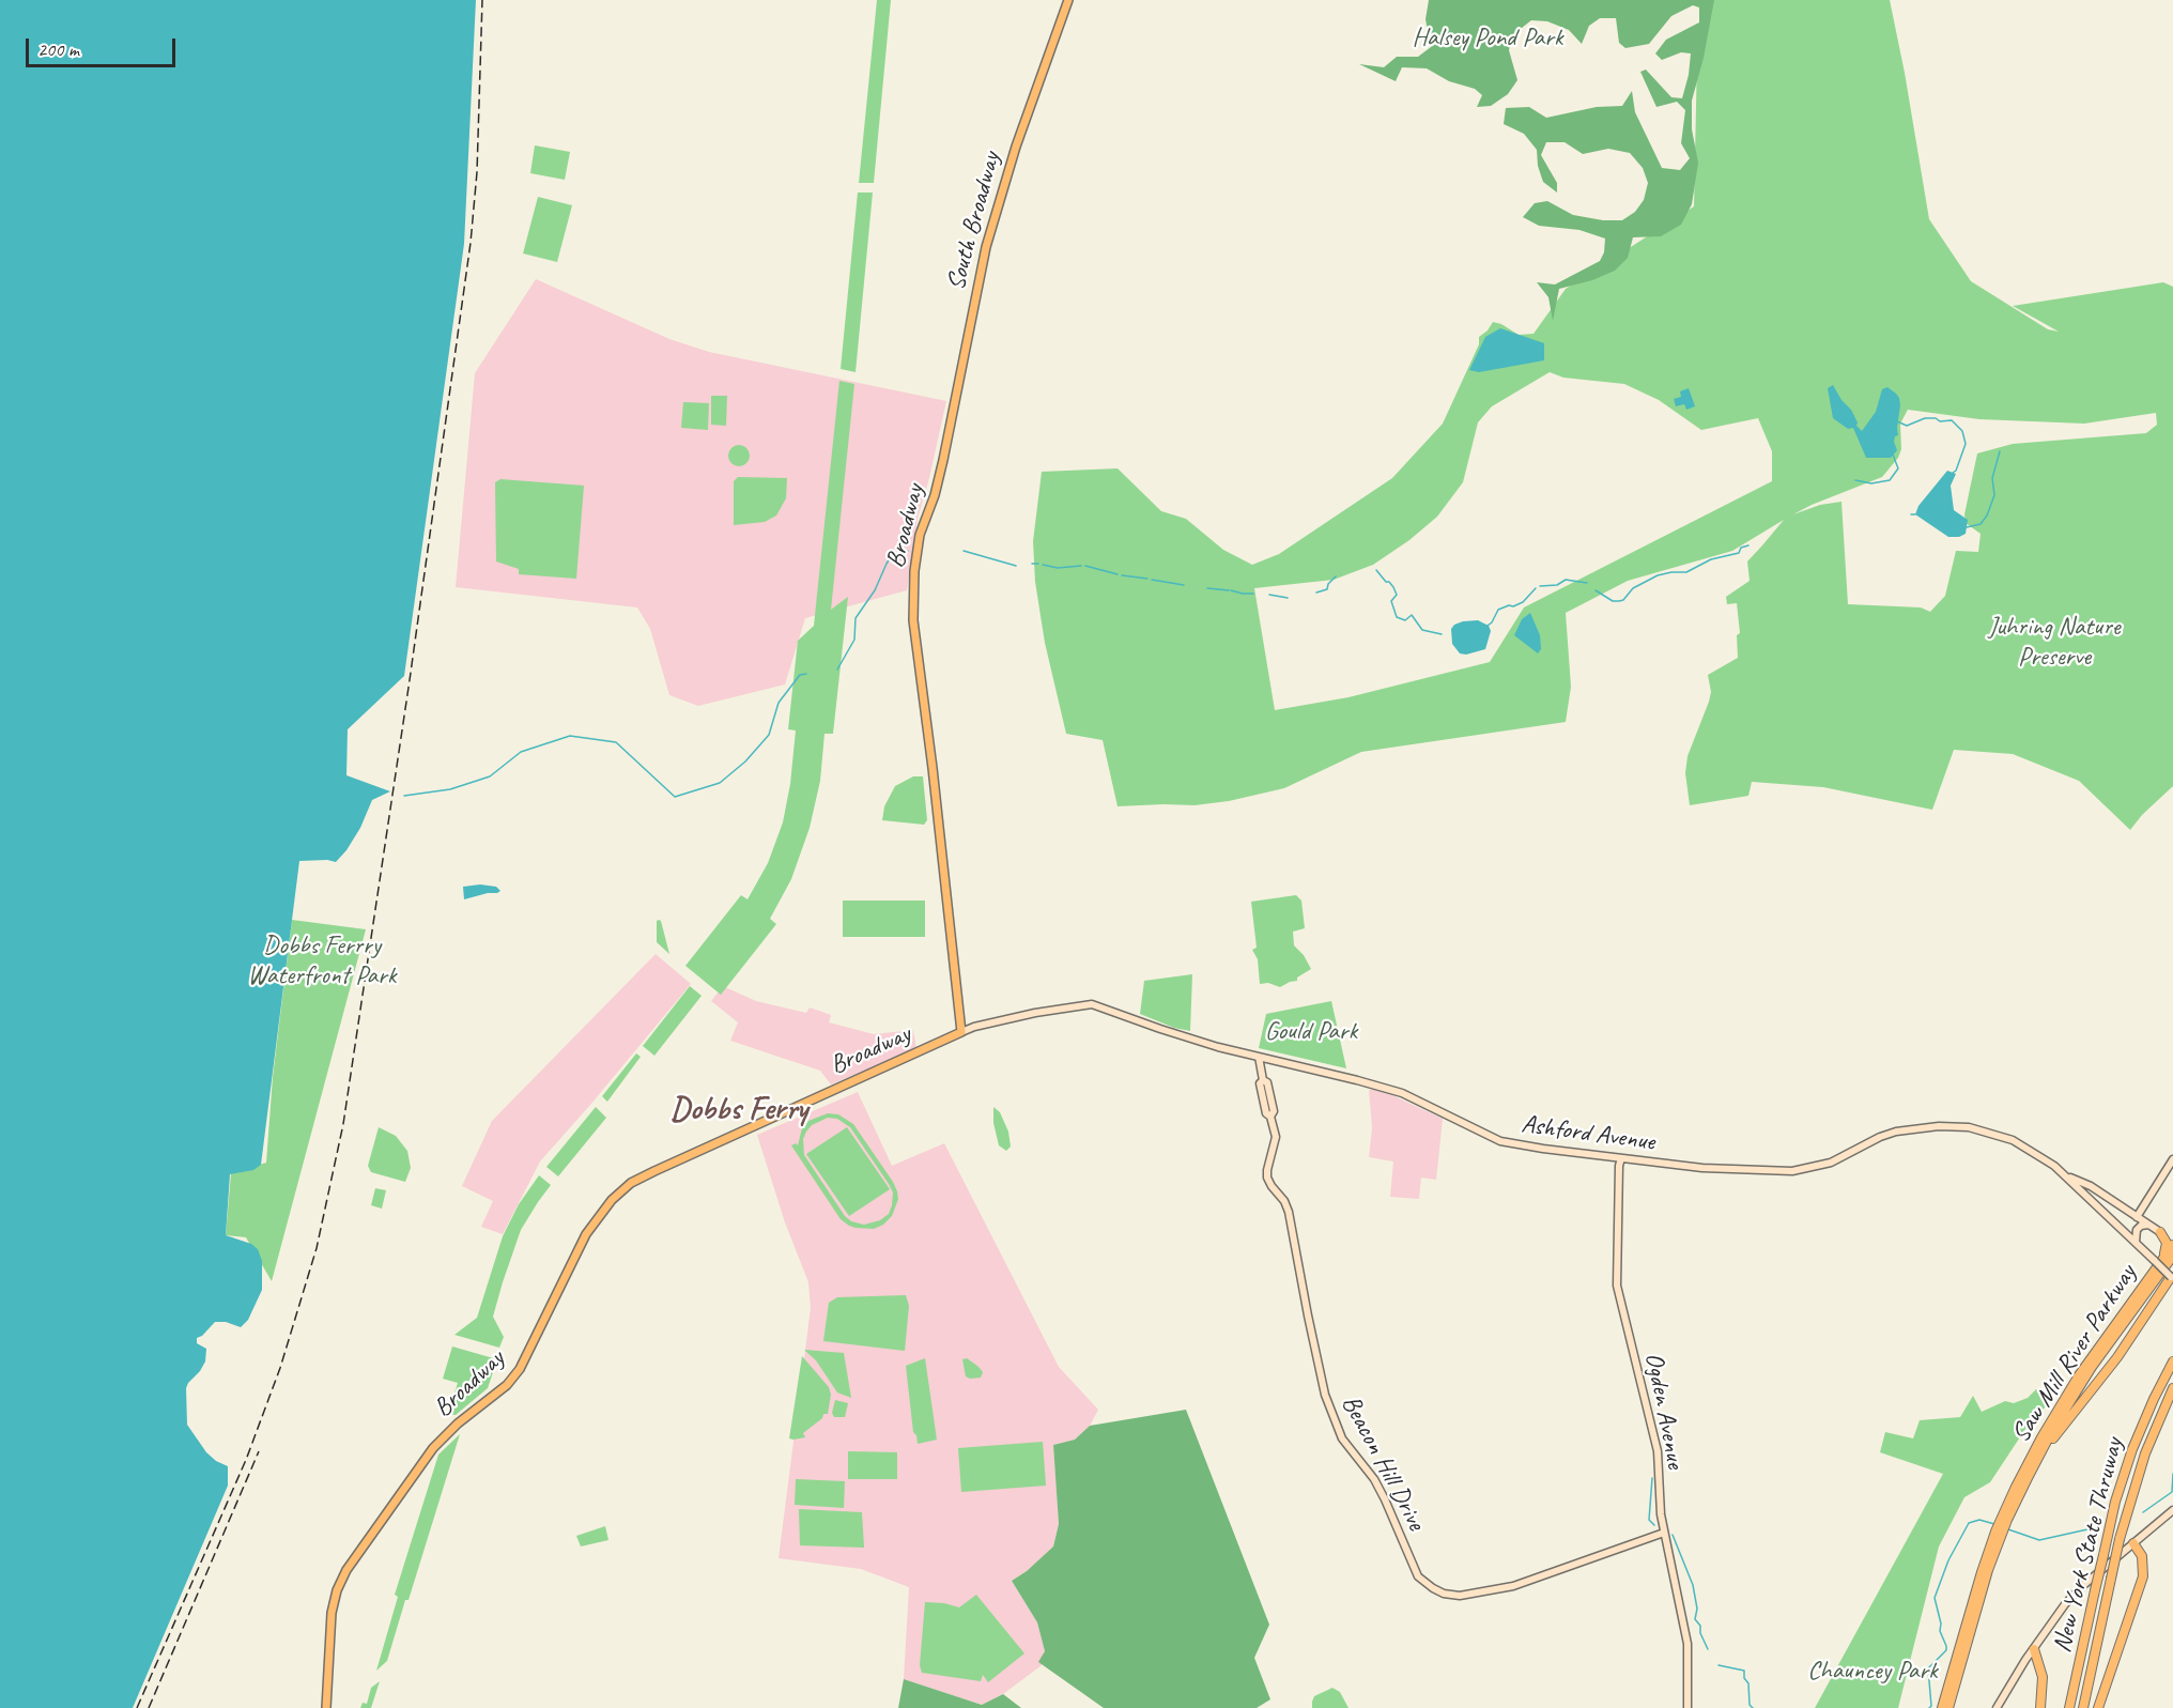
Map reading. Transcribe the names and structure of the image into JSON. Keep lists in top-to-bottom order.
{
  "streets": {
    "highway": ["Saw Mill River Parkway", "New York State Thruway"],
    "main road": [
      "South Broadway",
      "Broadway",
      "Ashford Avenue",
      "Ogden Avenue",
      "Beacon Hill Drive"
    ]
  },
  "crossings": [
    ["South Broadway", "Broadway"],
    ["Broadway", "Ashford Avenue"],
    ["Ashford Avenue", "Saw Mill River Parkway"],
    ["Ashford Avenue", "Ogden Avenue"],
    ["Ashford Avenue", "Beacon Hill Drive"],
    ["Ogden Avenue", "Beacon Hill Drive"]
  ],
  "districts": ["Dobbs Ferry"],
  "parks": [
    "Halsey Pond Park",
    "Juhring Nature Preserve",
    "Dobbs Ferrry Waterfront Park",
    "Gould Park",
    "Chauncey Park"
  ],
  "scale_bar": "200 m"
}
